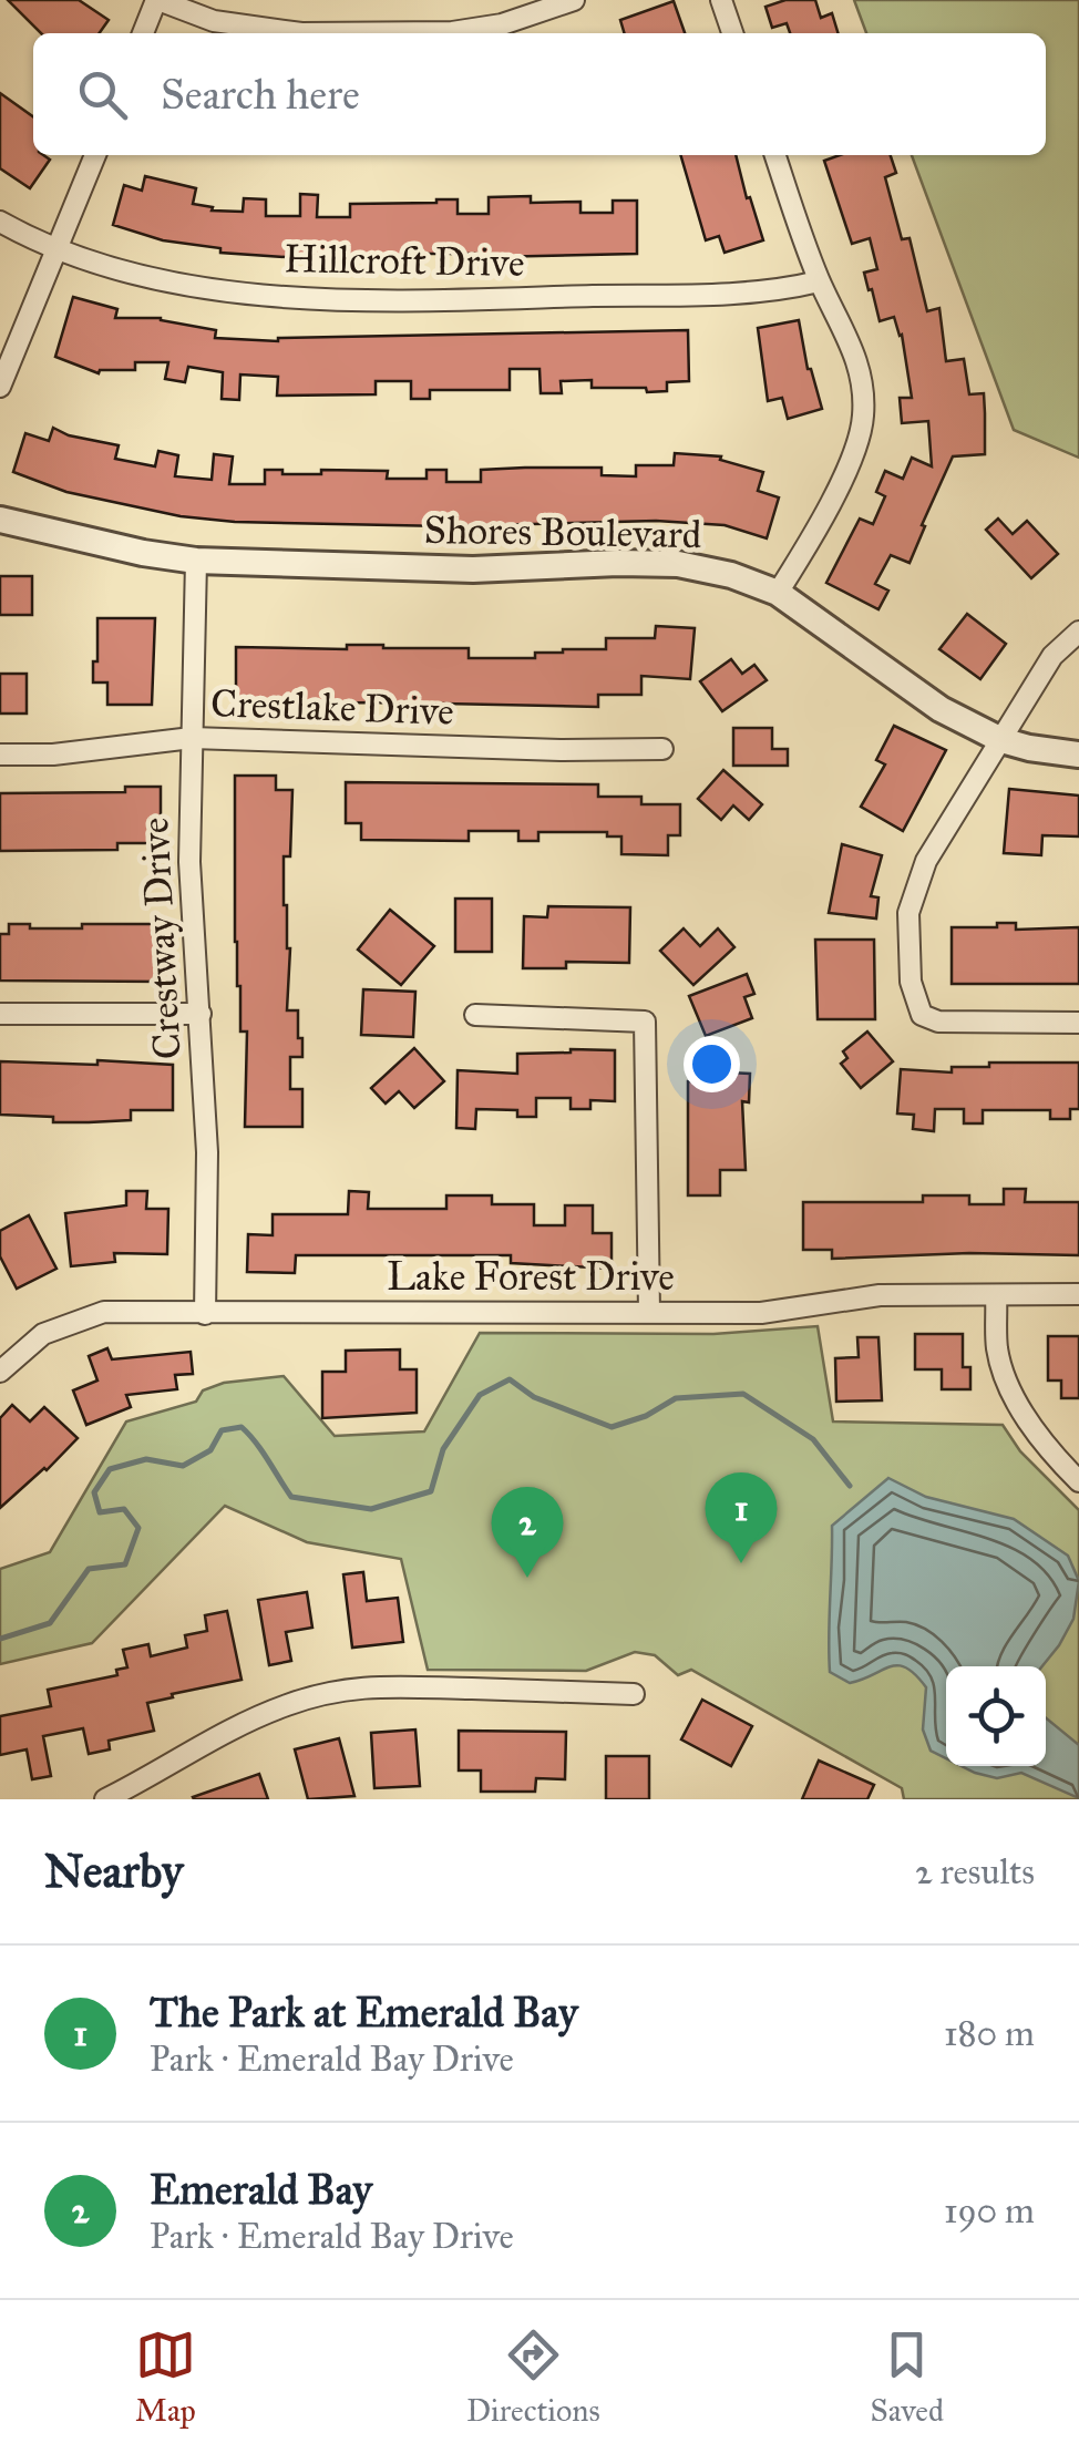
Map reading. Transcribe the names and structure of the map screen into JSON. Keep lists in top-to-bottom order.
{
  "streets": {
    "street": [
      "Hillcroft Drive",
      "Shores Boulevard",
      "Crestlake Drive",
      "Crestway Drive",
      "Lake Forest Drive"
    ]
  },
  "crossings": [
    ["Shores Boulevard", "Crestway Drive"],
    ["Crestlake Drive", "Crestway Drive"],
    ["Crestway Drive", "Lake Forest Drive"]
  ],
  "page": {
    "search": "Search here",
    "pins": ["1", "2"],
    "heading": ["Nearby", "2 results"],
    "list": [
      {
        "mark": "1",
        "name": "The Park at Emerald Bay",
        "note": "Park · Emerald Bay Drive",
        "value": "180 m"
      },
      {
        "mark": "2",
        "name": "Emerald Bay",
        "note": "Park · Emerald Bay Drive",
        "value": "190 m"
      }
    ],
    "nav": ["Map", "Directions", "Saved"]
  }
}
